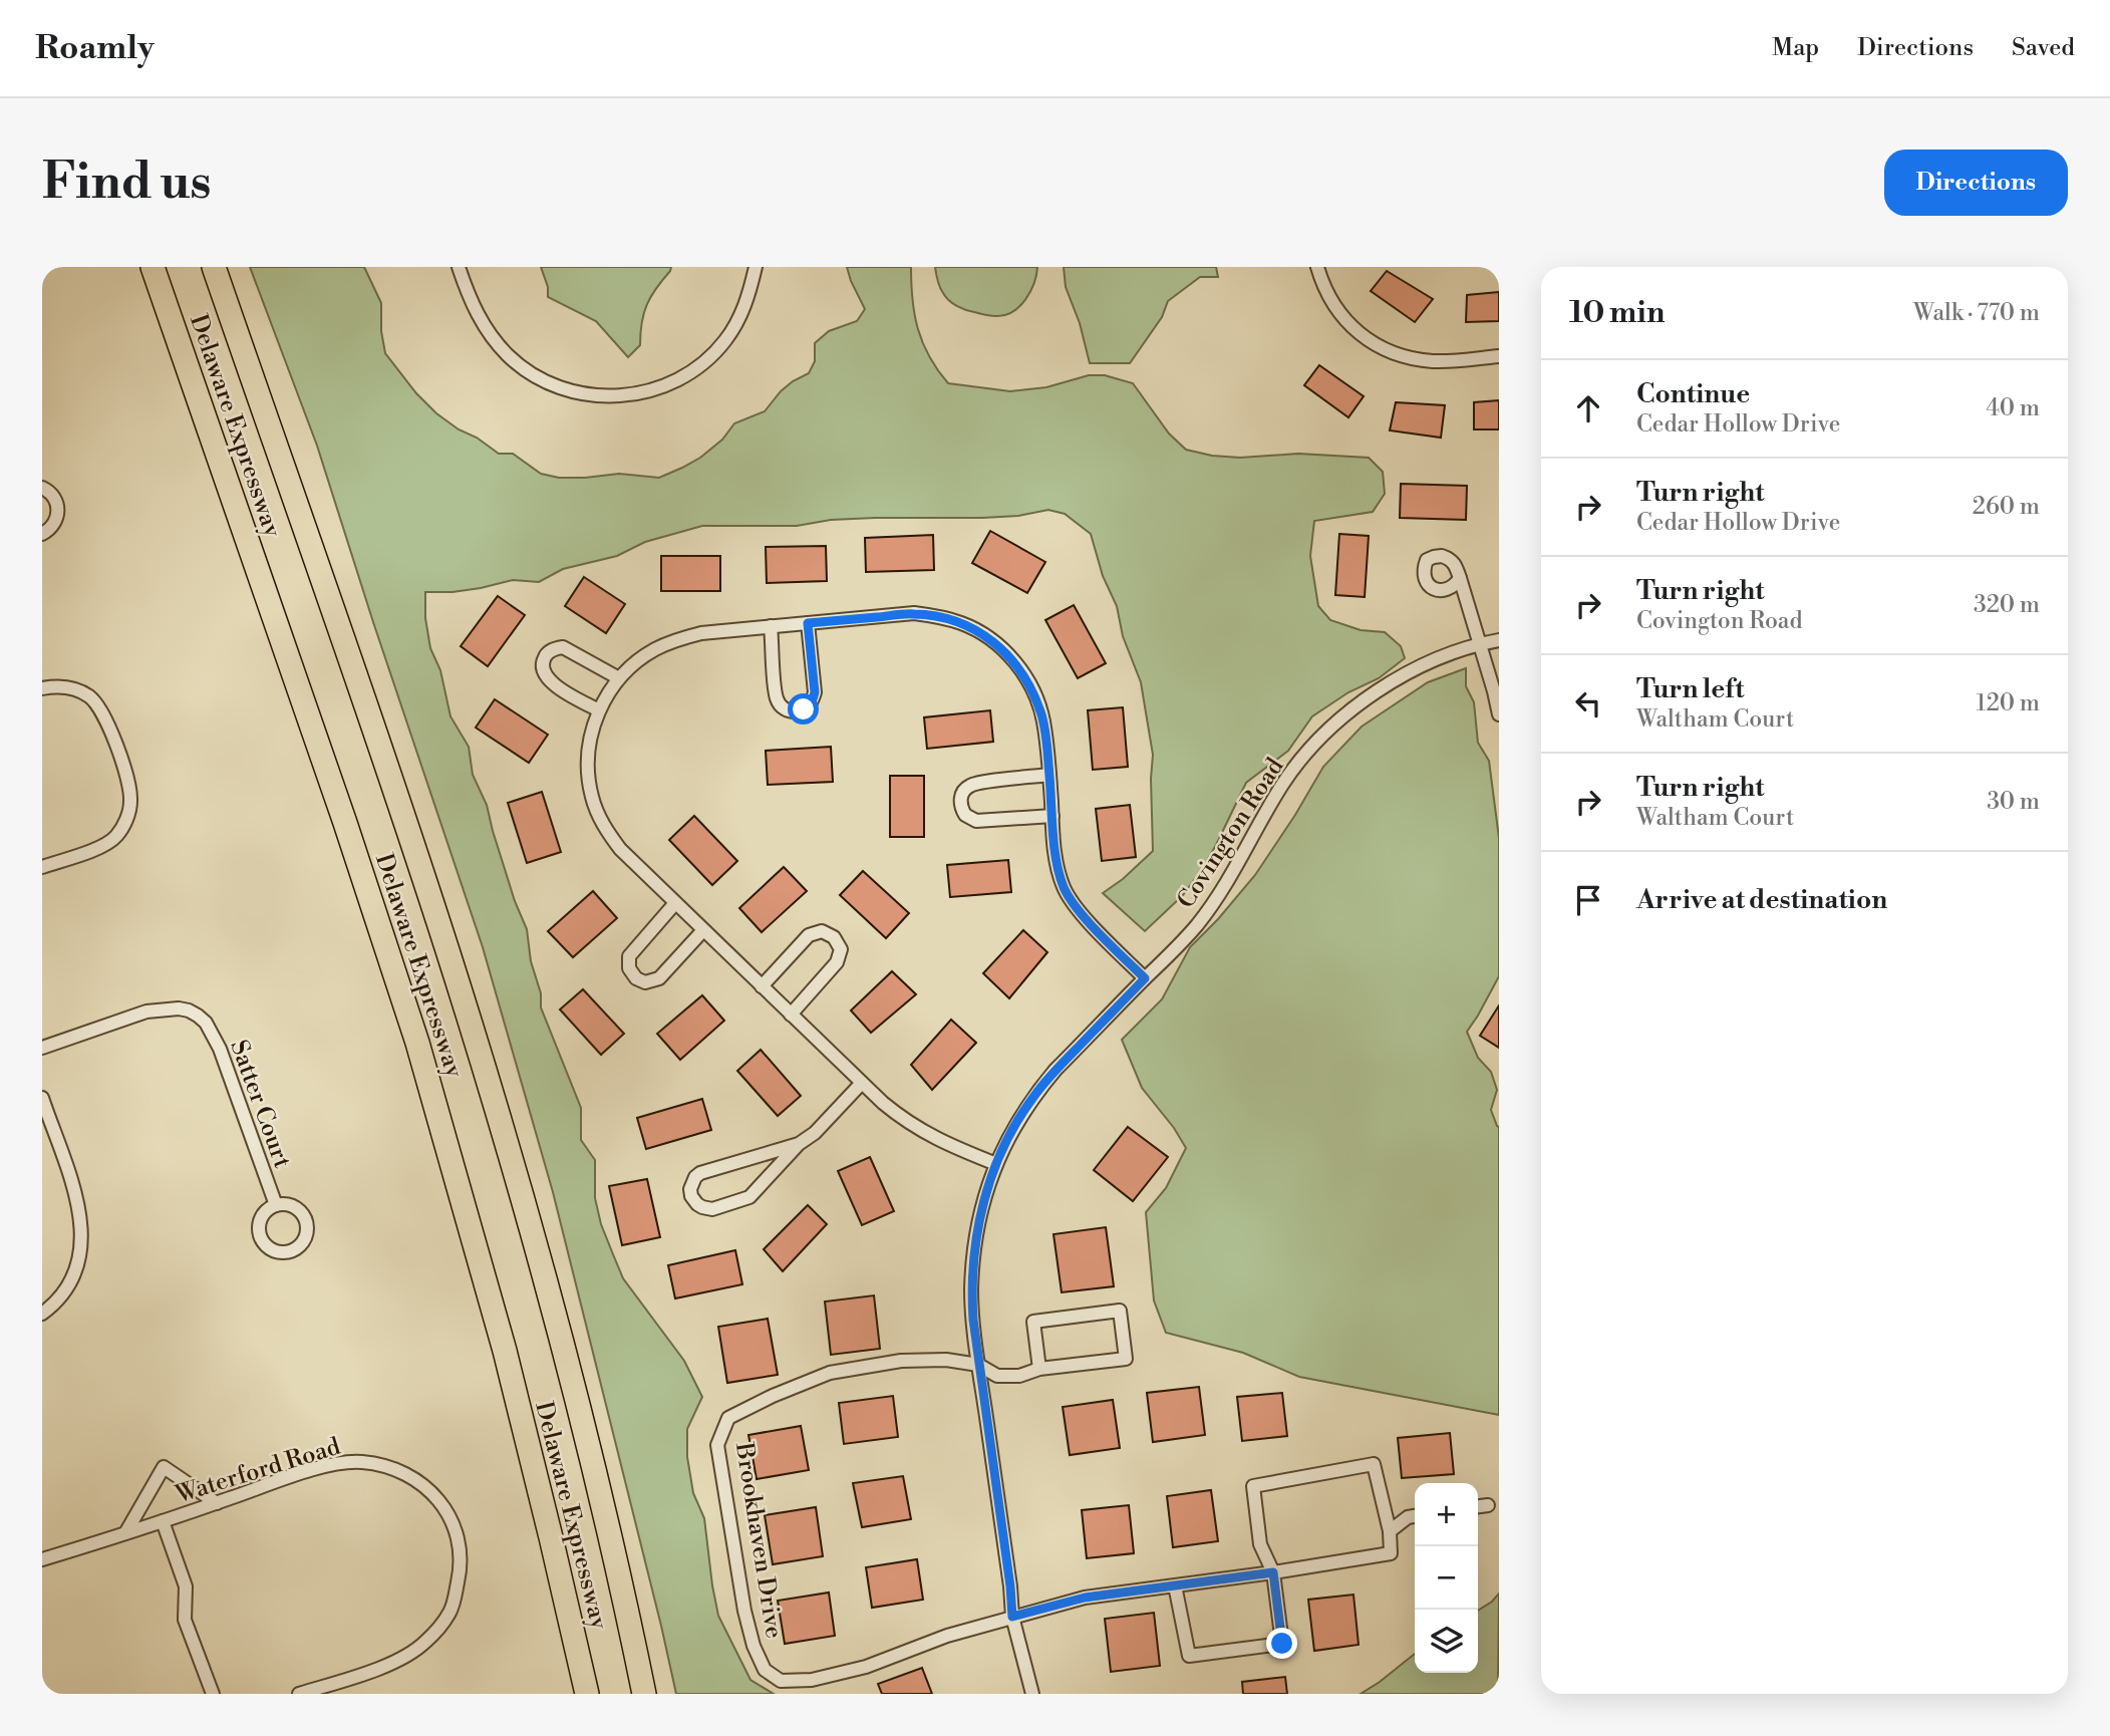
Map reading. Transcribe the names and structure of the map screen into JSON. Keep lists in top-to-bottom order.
{
  "streets": {
    "highway": ["Delaware Expressway"],
    "street": [
      "Covington Road",
      "Satter Court",
      "Waterford Road",
      "Brookhaven Drive"
    ]
  },
  "crossings": [
    ["Covington Road", "Brookhaven Drive"]
  ],
  "page": {
    "header": "Roamly",
    "nav": ["Map", "Directions", "Saved"],
    "buttons": "Directions",
    "title": "Find us",
    "heading": ["10 min", "Walk · 770 m"],
    "list": [
      ["Continue", "Cedar Hollow Drive", "40 m"],
      ["Turn right", "Cedar Hollow Drive", "260 m"],
      ["Turn right", "Covington Road", "320 m"],
      ["Turn left", "Waltham Court", "120 m"],
      ["Turn right", "Waltham Court", "30 m"],
      "Arrive at destination"
    ],
    "map_buttons": ["+", "−"]
  }
}
